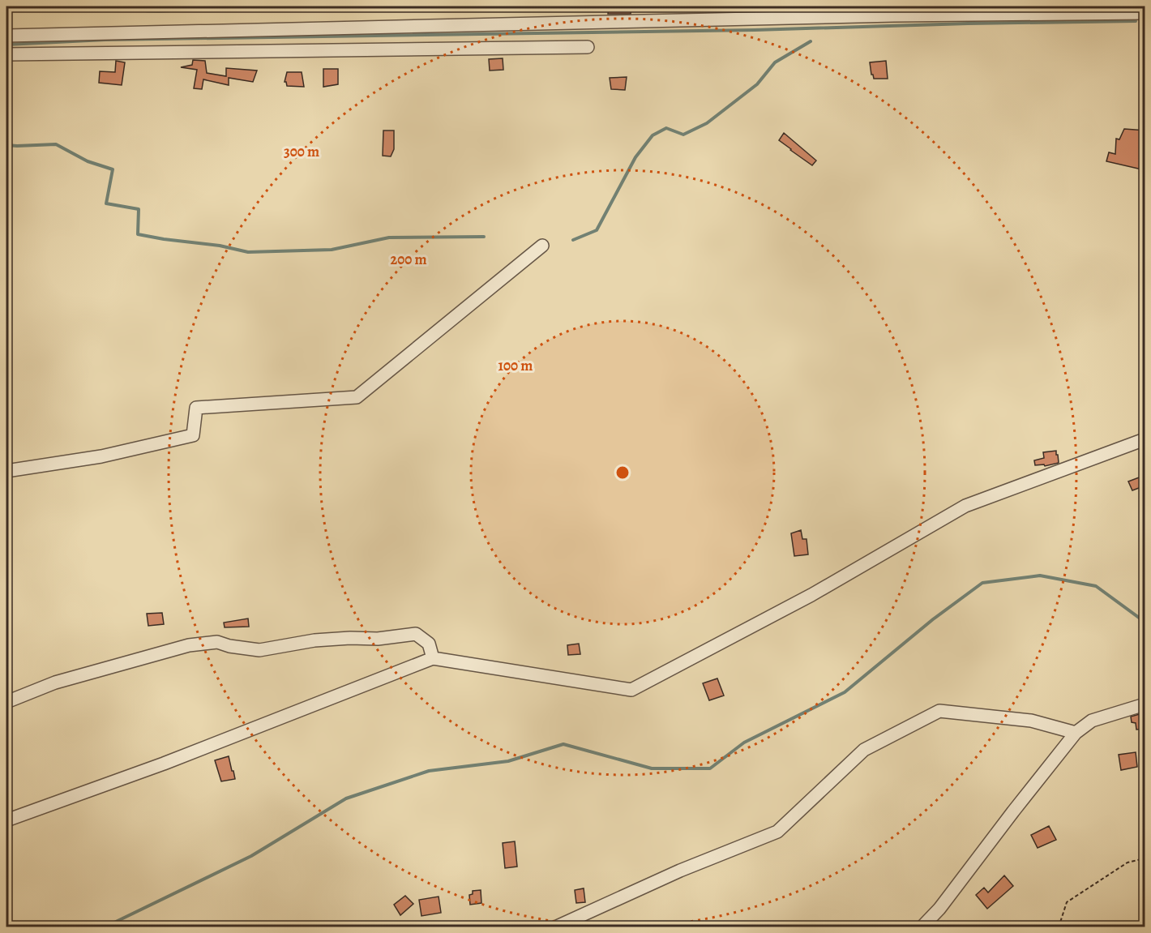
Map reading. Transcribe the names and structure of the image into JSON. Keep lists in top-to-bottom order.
{
  "rings": ["300 m", "200 m", "100 m"]
}
